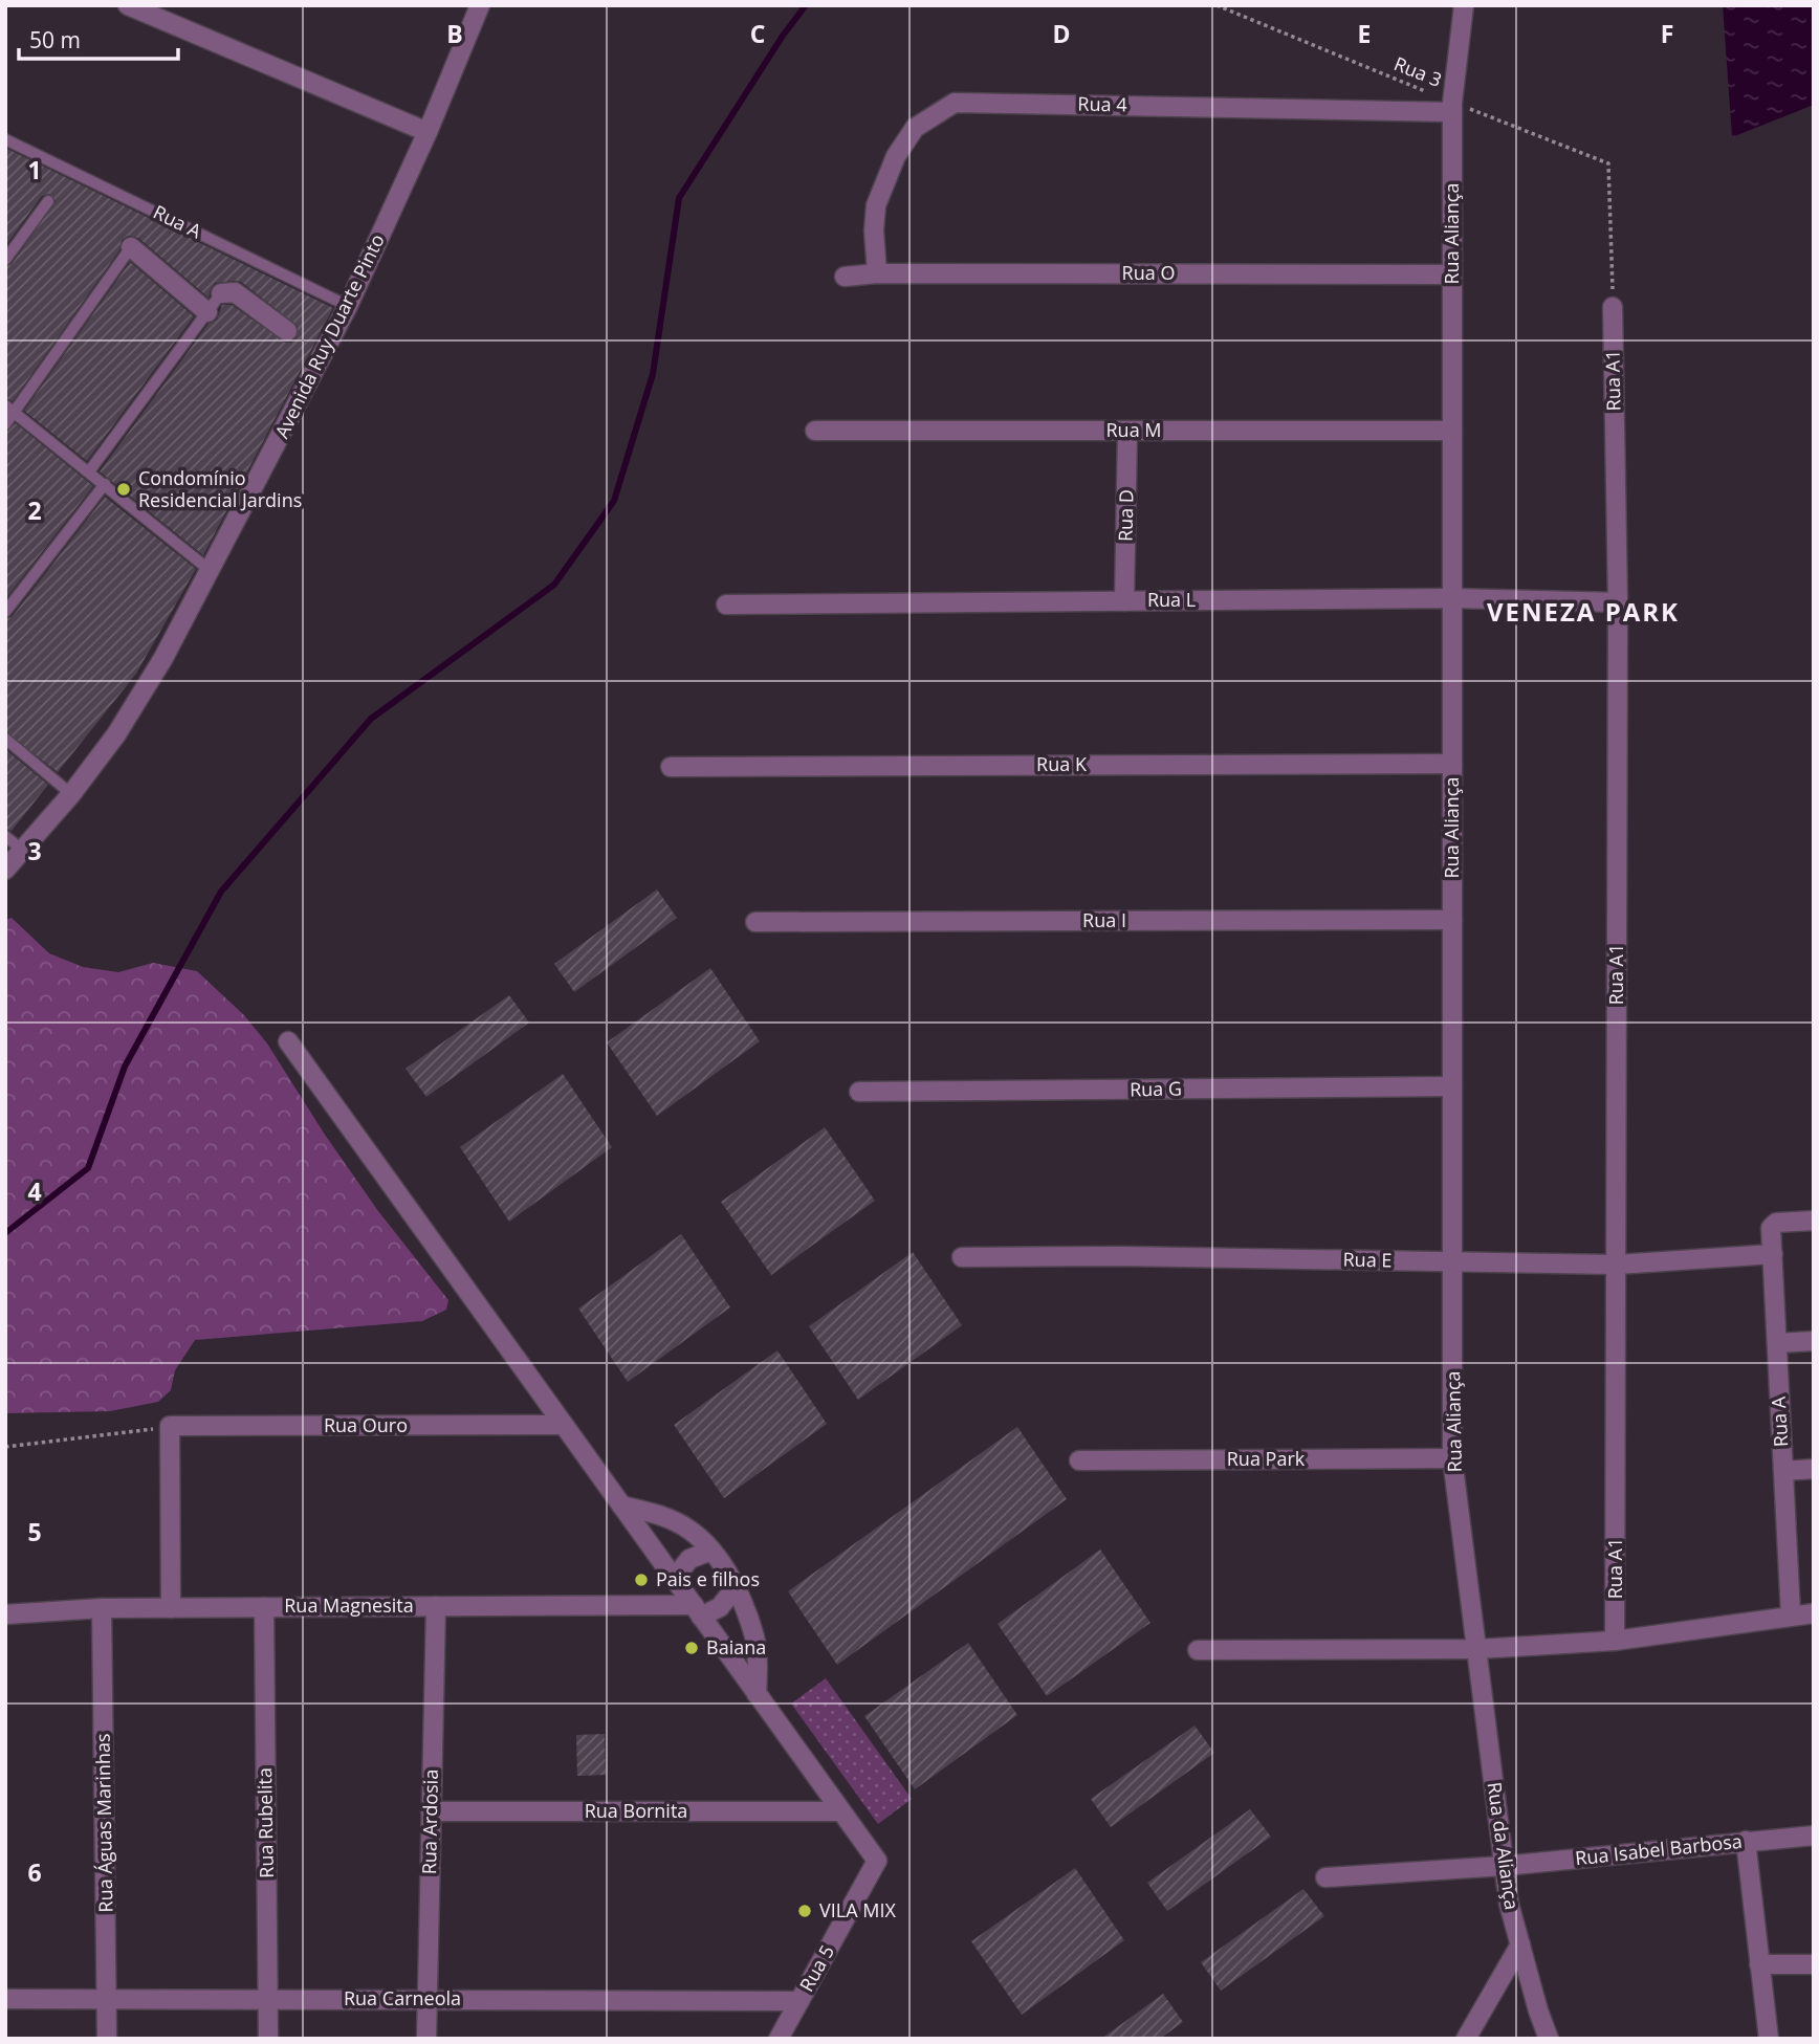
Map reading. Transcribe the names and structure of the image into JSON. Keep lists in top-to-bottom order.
{
  "streets": {
    "street": [
      "Rua 4",
      "Rua A",
      "Rua Aliança",
      "Rua O",
      "Avenida Ruy Duarte Pinto",
      "Rua A1",
      "Rua M",
      "Rua D",
      "Rua L",
      "Rua K",
      "Rua I",
      "Rua G",
      "Rua E",
      "Rua Ouro",
      "Rua Park",
      "Rua Magnesita",
      "Rua Bornita",
      "Rua Ardosia",
      "Rua Águas Marinhas",
      "Rua Rubelita",
      "Rua da Aliança",
      "Rua Isabel Barbosa",
      "Rua 5",
      "Rua Carneola"
    ],
    "path": ["Rua 3"]
  },
  "crossings": [
    ["Rua 3", "Rua 4"],
    ["Rua 3", "Rua Aliança"],
    ["Rua 3", "Rua A1"],
    ["Rua 4", "Rua Aliança"],
    ["Rua 4", "Rua O"],
    ["Rua A", "Avenida Ruy Duarte Pinto"],
    ["Rua A", "Rua E"],
    ["Rua Aliança", "Rua O"],
    ["Rua Aliança", "Rua M"],
    ["Rua Aliança", "Rua L"],
    ["Rua Aliança", "Rua K"],
    ["Rua Aliança", "Rua I"],
    ["Rua Aliança", "Rua G"],
    ["Rua Aliança", "Rua E"],
    ["Rua Aliança", "Rua Park"],
    ["Rua Aliança", "Rua da Aliança"],
    ["Rua A1", "Rua L"],
    ["Rua A1", "Rua E"],
    ["Rua M", "Rua D"],
    ["Rua D", "Rua L"],
    ["Rua Magnesita", "Rua Ardosia"],
    ["Rua Magnesita", "Rua Águas Marinhas"],
    ["Rua Magnesita", "Rua Rubelita"],
    ["Rua Bornita", "Rua Ardosia"],
    ["Rua Bornita", "Rua 5"],
    ["Rua Ardosia", "Rua Carneola"],
    ["Rua Águas Marinhas", "Rua Carneola"],
    ["Rua Rubelita", "Rua Carneola"],
    ["Rua da Aliança", "Rua Isabel Barbosa"],
    ["Rua 5", "Rua Carneola"]
  ],
  "districts": ["VENEZA PARK"],
  "places": [
    "Condomínio Residencial Jardins",
    "Pais e filhos",
    "Baiana",
    "VILA MIX"
  ],
  "scale_bar": "50 m",
  "grid": {
    "columns": [
      "B",
      "C",
      "D",
      "E",
      "F"
    ],
    "rows": [
      "1",
      "2",
      "3",
      "4",
      "5",
      "6"
    ]
  }
}
